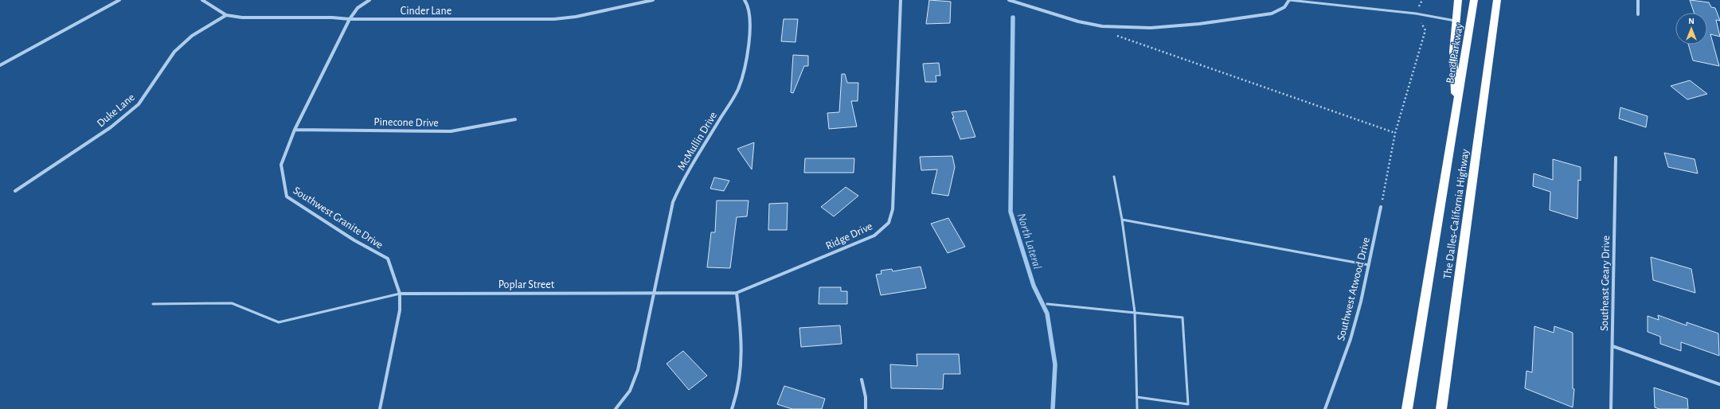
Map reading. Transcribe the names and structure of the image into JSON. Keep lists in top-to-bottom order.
{
  "streets": {
    "highway": ["Bend Parkway", "The Dalles-California Highway"],
    "street": [
      "Cinder Lane",
      "Duke Lane",
      "Pinecone Drive",
      "McMullin Drive",
      "Southwest Granite Drive",
      "Ridge Drive",
      "Southeast Geary Drive",
      "Poplar Street",
      "Southwest Atwood Drive"
    ]
  },
  "crossings": [
    ["Cinder Lane", "Duke Lane"],
    ["Cinder Lane", "Southwest Granite Drive"],
    ["Bend Parkway", "The Dalles-California Highway"],
    ["Pinecone Drive", "Southwest Granite Drive"],
    ["McMullin Drive", "Ridge Drive"],
    ["McMullin Drive", "Poplar Street"],
    ["Southwest Granite Drive", "Poplar Street"],
    ["Ridge Drive", "Poplar Street"]
  ],
  "water": ["North Lateral"],
  "north": "top"
}
